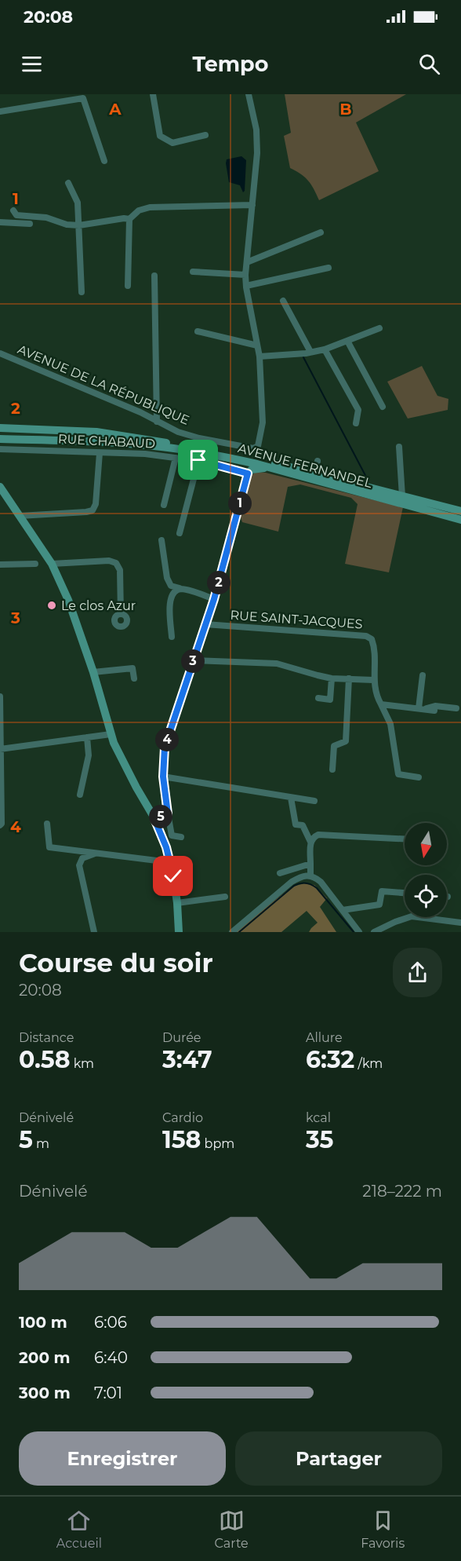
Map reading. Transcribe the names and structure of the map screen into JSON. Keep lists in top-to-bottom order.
{
  "streets": {
    "main road": ["AVENUE FERNANDEL"],
    "street": ["AVENUE DE LA RÉPUBLIQUE", "RUE CHABAUD", "RUE SAINT-JACQUES"]
  },
  "places": ["Le clos Azur"],
  "north": "bottom",
  "page": {
    "status": "20:08",
    "header": "Tempo",
    "pins": [
      "1",
      "2",
      "3",
      "4",
      "5"
    ],
    "heading": ["Course du soir", "20:08"],
    "stats": [
      ["Distance", "0.58 km"],
      ["Durée", "3:47"],
      ["Allure", "6:32 /km"],
      ["Dénivelé", "5 m"],
      ["Cardio", "158 bpm"],
      ["kcal", "35"]
    ],
    "chart": ["Dénivelé", "218–222 m"],
    "list": [
      {
        "name": "100 m",
        "note": "6:06"
      },
      {
        "name": "200 m",
        "note": "6:40"
      },
      {
        "name": "300 m",
        "note": "7:01"
      }
    ],
    "buttons": ["Enregistrer", "Partager"],
    "tabs": ["Accueil", "Carte", "Favoris"]
  },
  "grid": {
    "columns": ["A", "B"],
    "rows": [
      "1",
      "2",
      "3",
      "4"
    ]
  }
}
